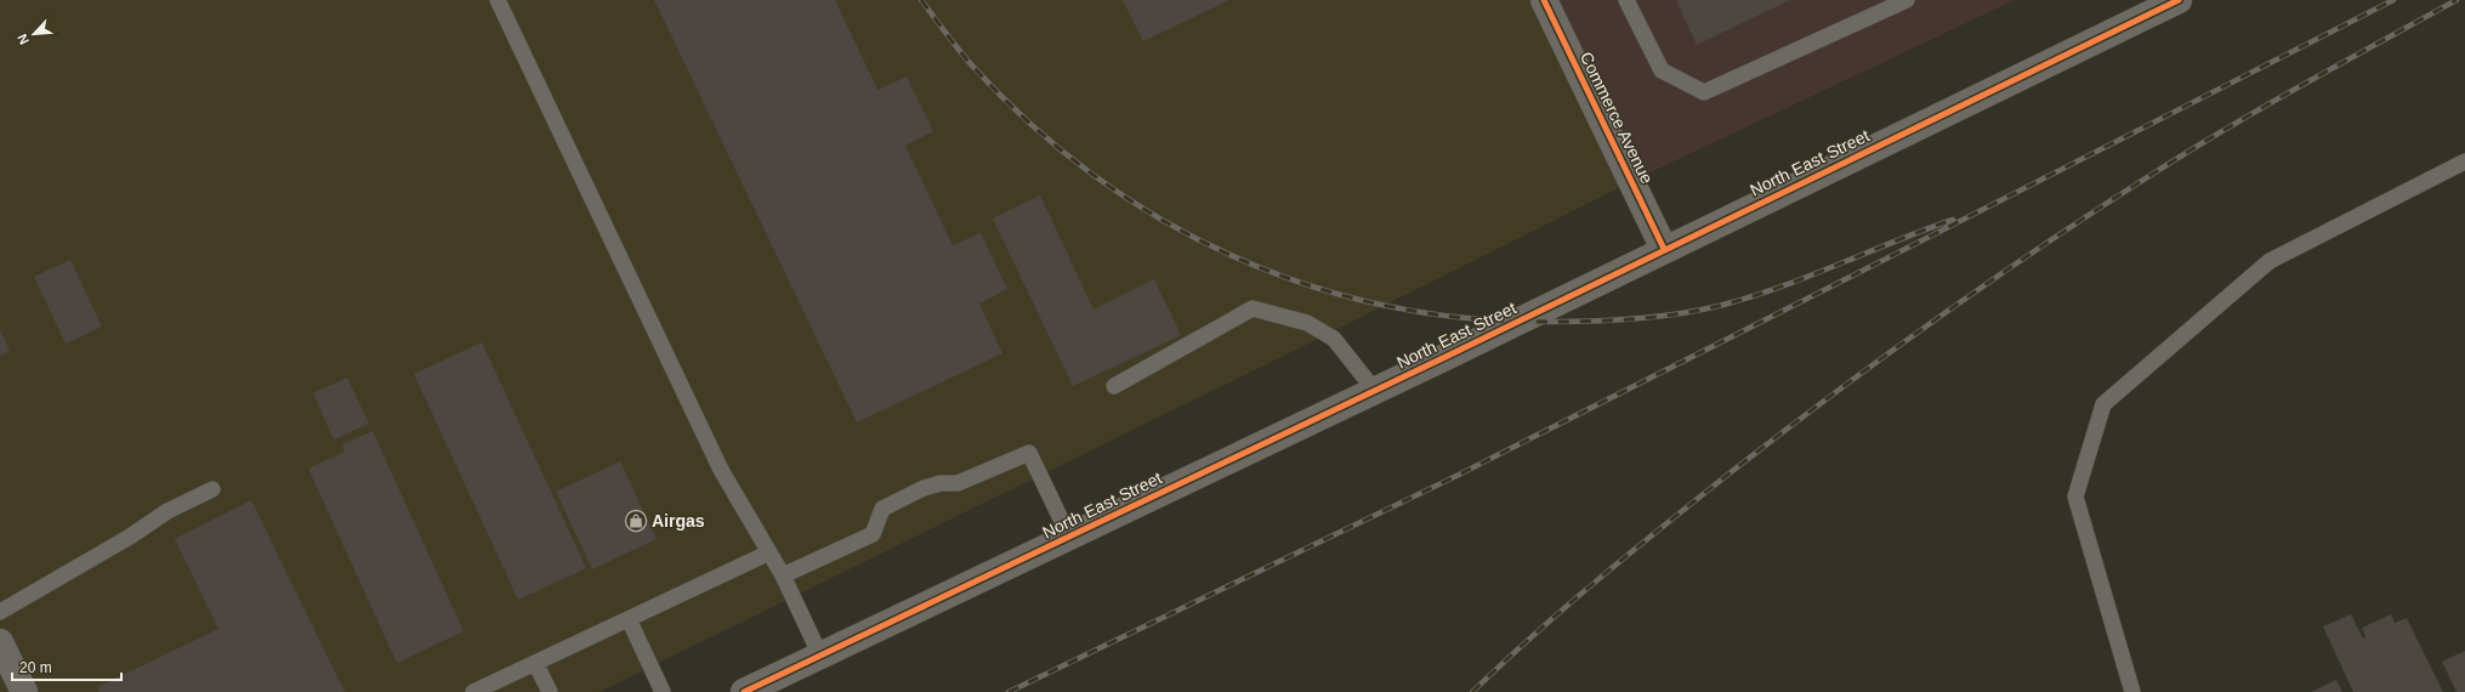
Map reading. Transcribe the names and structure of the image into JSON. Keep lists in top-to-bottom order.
{
  "streets": {
    "main road": ["Commerce Avenue", "North East Street"]
  },
  "crossings": [
    ["Commerce Avenue", "North East Street"]
  ],
  "places": {
    "shop": ["Airgas"]
  },
  "scale_bar": "20 m",
  "north": "bottom left"
}
